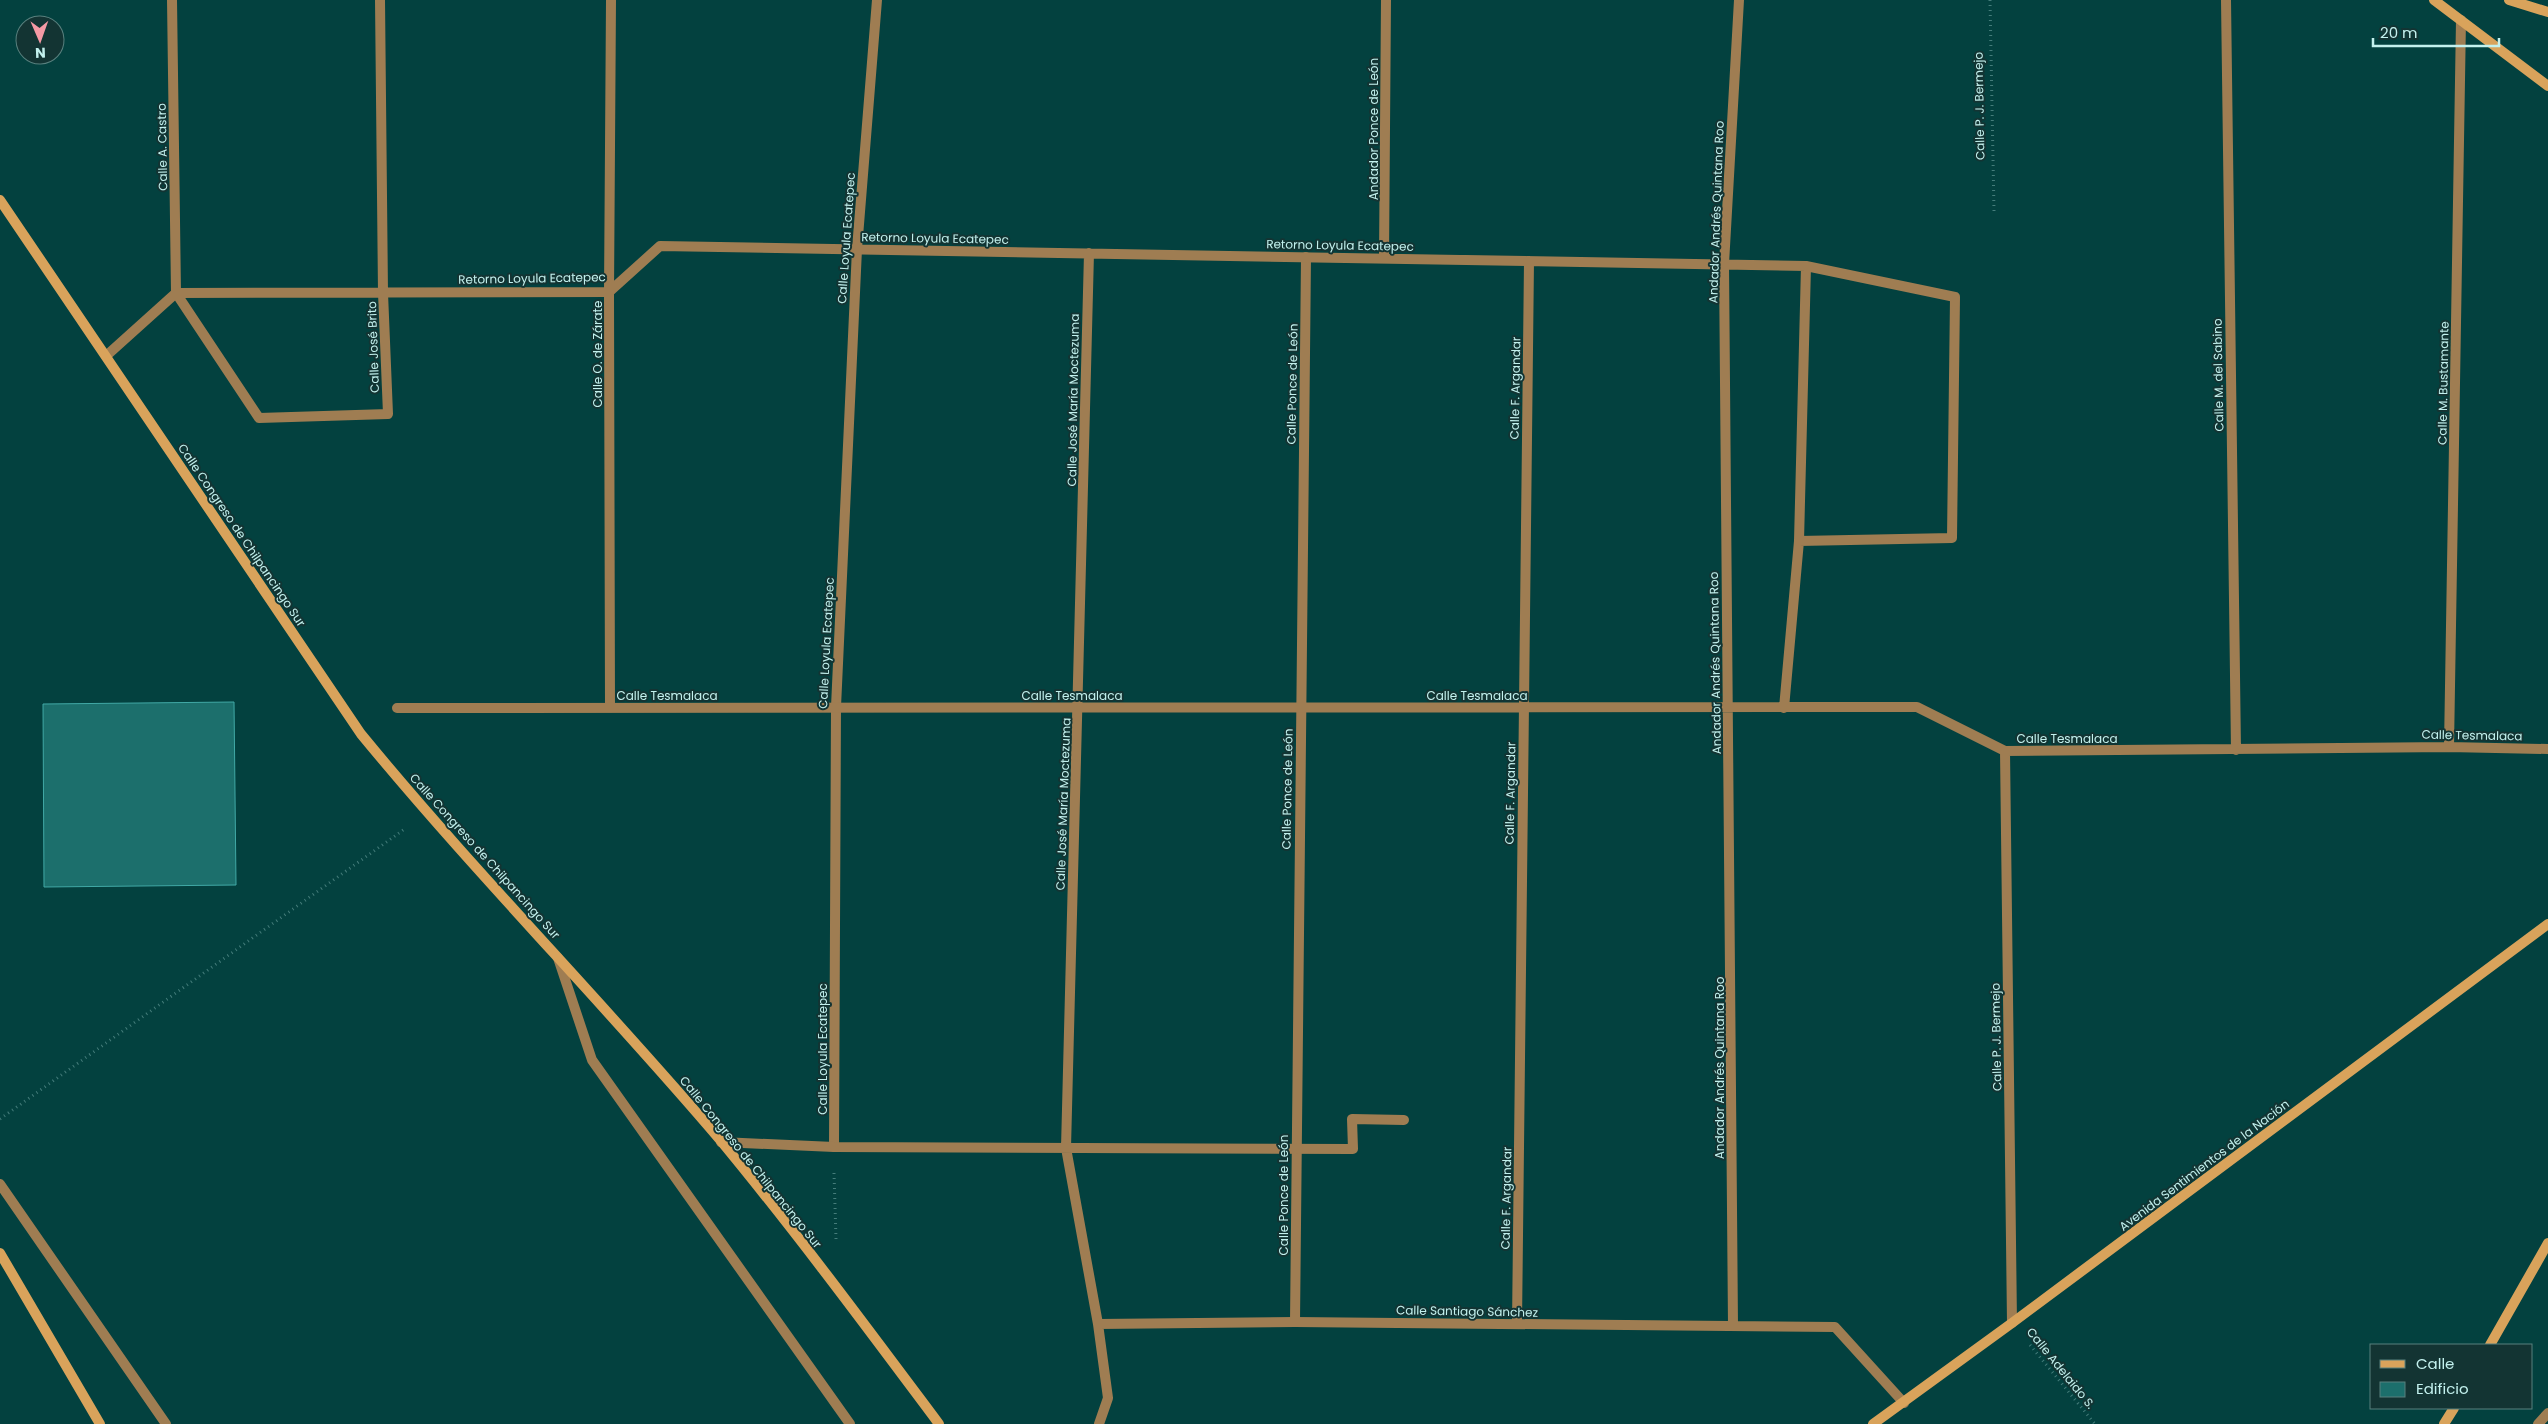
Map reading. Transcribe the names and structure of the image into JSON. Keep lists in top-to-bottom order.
{
  "streets": {
    "street": [
      "Calle P. J. Bermejo",
      "Andador Ponce de León",
      "Calle A. Castro",
      "Andador Andrés Quintana Roo",
      "Calle Loyula Ecatepec",
      "Retorno Loyula Ecatepec",
      "Calle José Brito",
      "Calle O. de Zárate",
      "Calle M. del Sabino",
      "Calle M. Bustamante",
      "Calle Ponce de León",
      "Calle F. Argandar",
      "Calle José María Moctezuma",
      "Calle Congreso de Chilpancingo Sur",
      "Calle Tesmalaca",
      "Avenida Sentimientos de la Nación",
      "Calle Santiago Sánchez"
    ],
    "path": ["Calle Adelaido S."]
  },
  "crossings": [
    ["Calle P. J. Bermejo", "Calle Tesmalaca"],
    ["Calle P. J. Bermejo", "Avenida Sentimientos de la Nación"],
    ["Calle P. J. Bermejo", "Calle Adelaido S."],
    ["Andador Ponce de León", "Retorno Loyula Ecatepec"],
    ["Calle A. Castro", "Retorno Loyula Ecatepec"],
    ["Calle A. Castro", "Calle José Brito"],
    ["Andador Andrés Quintana Roo", "Retorno Loyula Ecatepec"],
    ["Andador Andrés Quintana Roo", "Calle Tesmalaca"],
    ["Andador Andrés Quintana Roo", "Calle Santiago Sánchez"],
    ["Calle Loyula Ecatepec", "Retorno Loyula Ecatepec"],
    ["Calle Loyula Ecatepec", "Calle Tesmalaca"],
    ["Retorno Loyula Ecatepec", "Calle José Brito"],
    ["Retorno Loyula Ecatepec", "Calle O. de Zárate"],
    ["Retorno Loyula Ecatepec", "Calle Ponce de León"],
    ["Retorno Loyula Ecatepec", "Calle F. Argandar"],
    ["Retorno Loyula Ecatepec", "Calle José María Moctezuma"],
    ["Calle O. de Zárate", "Calle Tesmalaca"],
    ["Calle M. del Sabino", "Calle Tesmalaca"],
    ["Calle M. Bustamante", "Calle Tesmalaca"],
    ["Calle Ponce de León", "Calle Tesmalaca"],
    ["Calle Ponce de León", "Calle Santiago Sánchez"],
    ["Calle F. Argandar", "Calle Tesmalaca"],
    ["Calle F. Argandar", "Calle Santiago Sánchez"],
    ["Calle José María Moctezuma", "Calle Tesmalaca"],
    ["Calle José María Moctezuma", "Calle Santiago Sánchez"],
    ["Avenida Sentimientos de la Nación", "Calle Santiago Sánchez"],
    ["Avenida Sentimientos de la Nación", "Calle Adelaido S."]
  ],
  "legend": ["Calle", "Edificio"],
  "scale_bar": "20 m",
  "north": "bottom"
}
